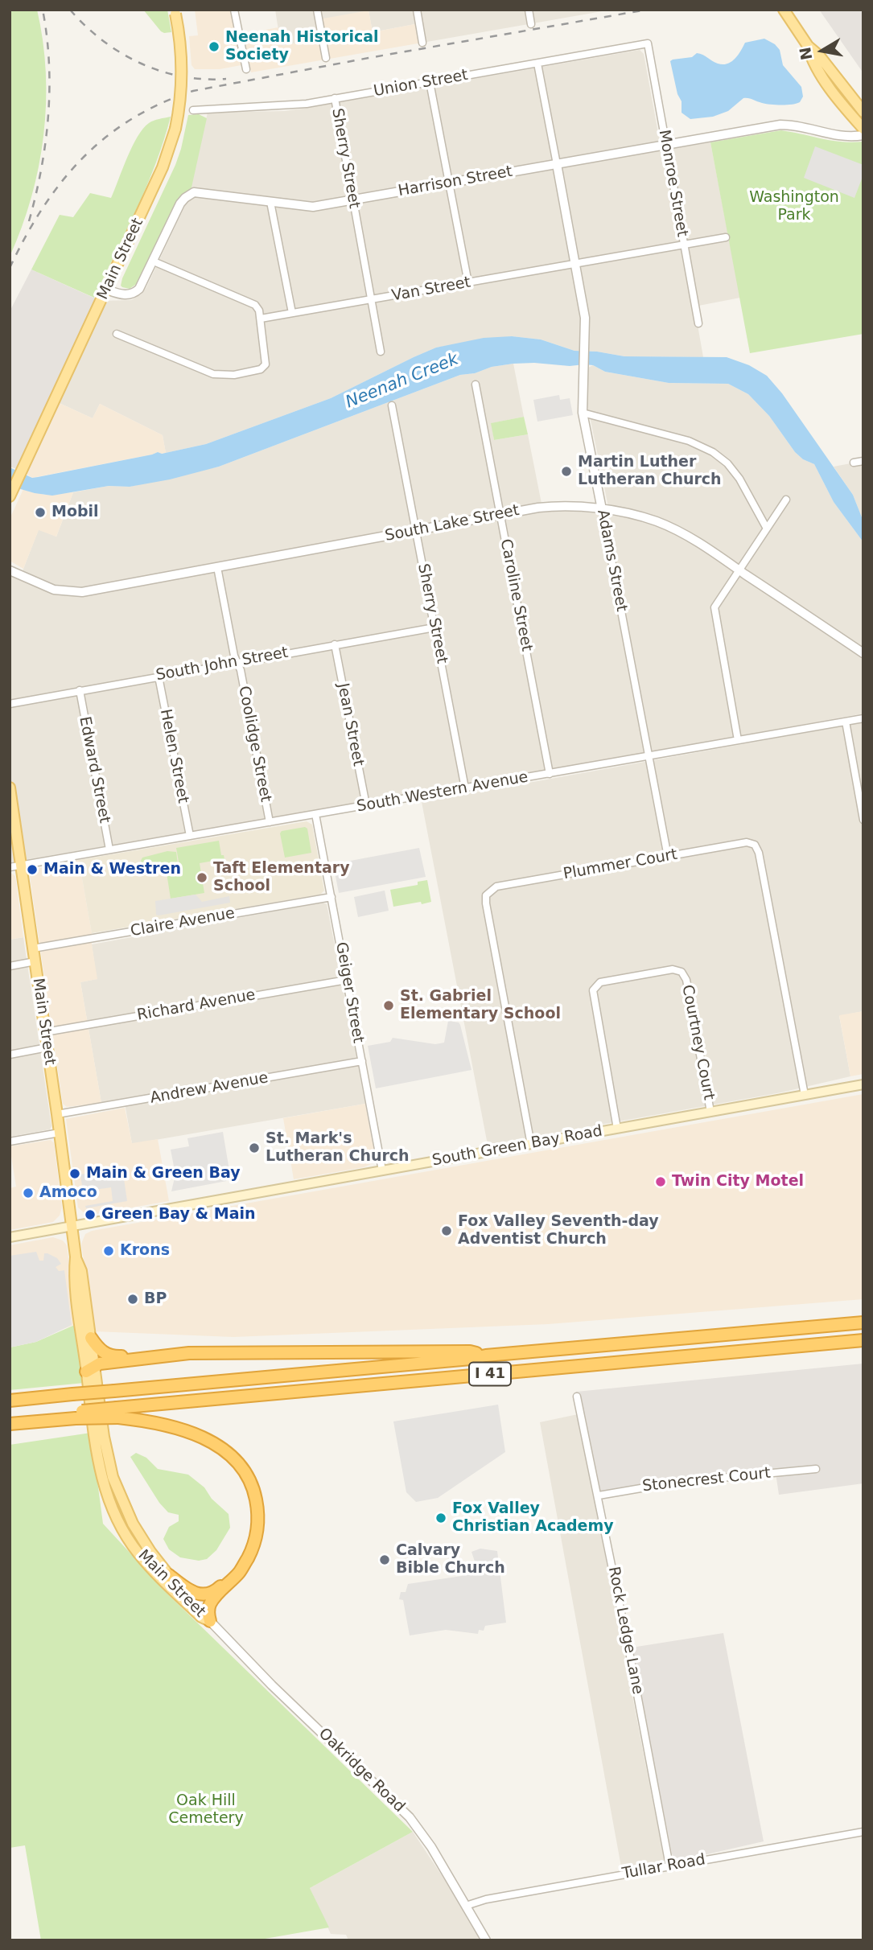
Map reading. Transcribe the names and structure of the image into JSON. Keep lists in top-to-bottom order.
{
  "streets": {
    "highway": ["I 41"],
    "main road": ["Main Street", "South Green Bay Road"],
    "street": [
      "Union Street",
      "Sherry Street",
      "Harrison Street",
      "Monroe Street",
      "Van Street",
      "South Lake Street",
      "Adams Street",
      "Caroline Street",
      "South John Street",
      "Jean Street",
      "Coolidge Street",
      "Helen Street",
      "Edward Street",
      "South Western Avenue",
      "Plummer Court",
      "Claire Avenue",
      "Geiger Street",
      "Richard Avenue",
      "Courtney Court",
      "Andrew Avenue",
      "Stonecrest Court",
      "Rock Ledge Lane",
      "Oakridge Road",
      "Tullar Road"
    ]
  },
  "crossings": [
    ["Union Street", "Sherry Street"],
    ["Union Street", "Monroe Street"],
    ["Union Street", "Adams Street"],
    ["Sherry Street", "Harrison Street"],
    ["Sherry Street", "Van Street"],
    ["Sherry Street", "South Lake Street"],
    ["Sherry Street", "South John Street"],
    ["Sherry Street", "South Western Avenue"],
    ["Harrison Street", "Monroe Street"],
    ["Harrison Street", "Main Street"],
    ["Harrison Street", "Adams Street"],
    ["Monroe Street", "Van Street"],
    ["Main Street", "South Western Avenue"],
    ["Main Street", "Claire Avenue"],
    ["Main Street", "Richard Avenue"],
    ["Main Street", "Andrew Avenue"],
    ["Main Street", "South Green Bay Road"],
    ["Main Street", "Oakridge Road"],
    ["Van Street", "Adams Street"],
    ["South Lake Street", "Adams Street"],
    ["South Lake Street", "Caroline Street"],
    ["South Lake Street", "Coolidge Street"],
    ["Adams Street", "South Western Avenue"],
    ["Adams Street", "Plummer Court"],
    ["Caroline Street", "South Western Avenue"],
    ["South John Street", "Jean Street"],
    ["South John Street", "Coolidge Street"],
    ["South John Street", "Helen Street"],
    ["South John Street", "Edward Street"],
    ["Jean Street", "South Western Avenue"],
    ["Coolidge Street", "South Western Avenue"],
    ["Helen Street", "South Western Avenue"],
    ["Edward Street", "South Western Avenue"],
    ["South Western Avenue", "Geiger Street"],
    ["Plummer Court", "South Green Bay Road"],
    ["Claire Avenue", "Geiger Street"],
    ["Geiger Street", "Richard Avenue"],
    ["Geiger Street", "Andrew Avenue"],
    ["Geiger Street", "South Green Bay Road"],
    ["Courtney Court", "South Green Bay Road"],
    ["Stonecrest Court", "Rock Ledge Lane"],
    ["Rock Ledge Lane", "Tullar Road"],
    ["Oakridge Road", "Tullar Road"]
  ],
  "water": ["Neenah Creek"],
  "parks": ["Washington Park", "Oak Hill Cemetery"],
  "places": [
    "Neenah Historical Society",
    "Martin Luther Lutheran Church",
    "Mobil",
    "Main & Westren",
    "Taft Elementary School",
    "St. Gabriel Elementary School",
    "St. Mark's Lutheran Church",
    "Main & Green Bay",
    "Twin City Motel",
    "Amoco",
    "Green Bay & Main",
    "Fox Valley Seventh-day Adventist Church",
    "Krons",
    "BP",
    "Fox Valley Christian Academy",
    "Calvary Bible Church"
  ],
  "north": "left"
}
